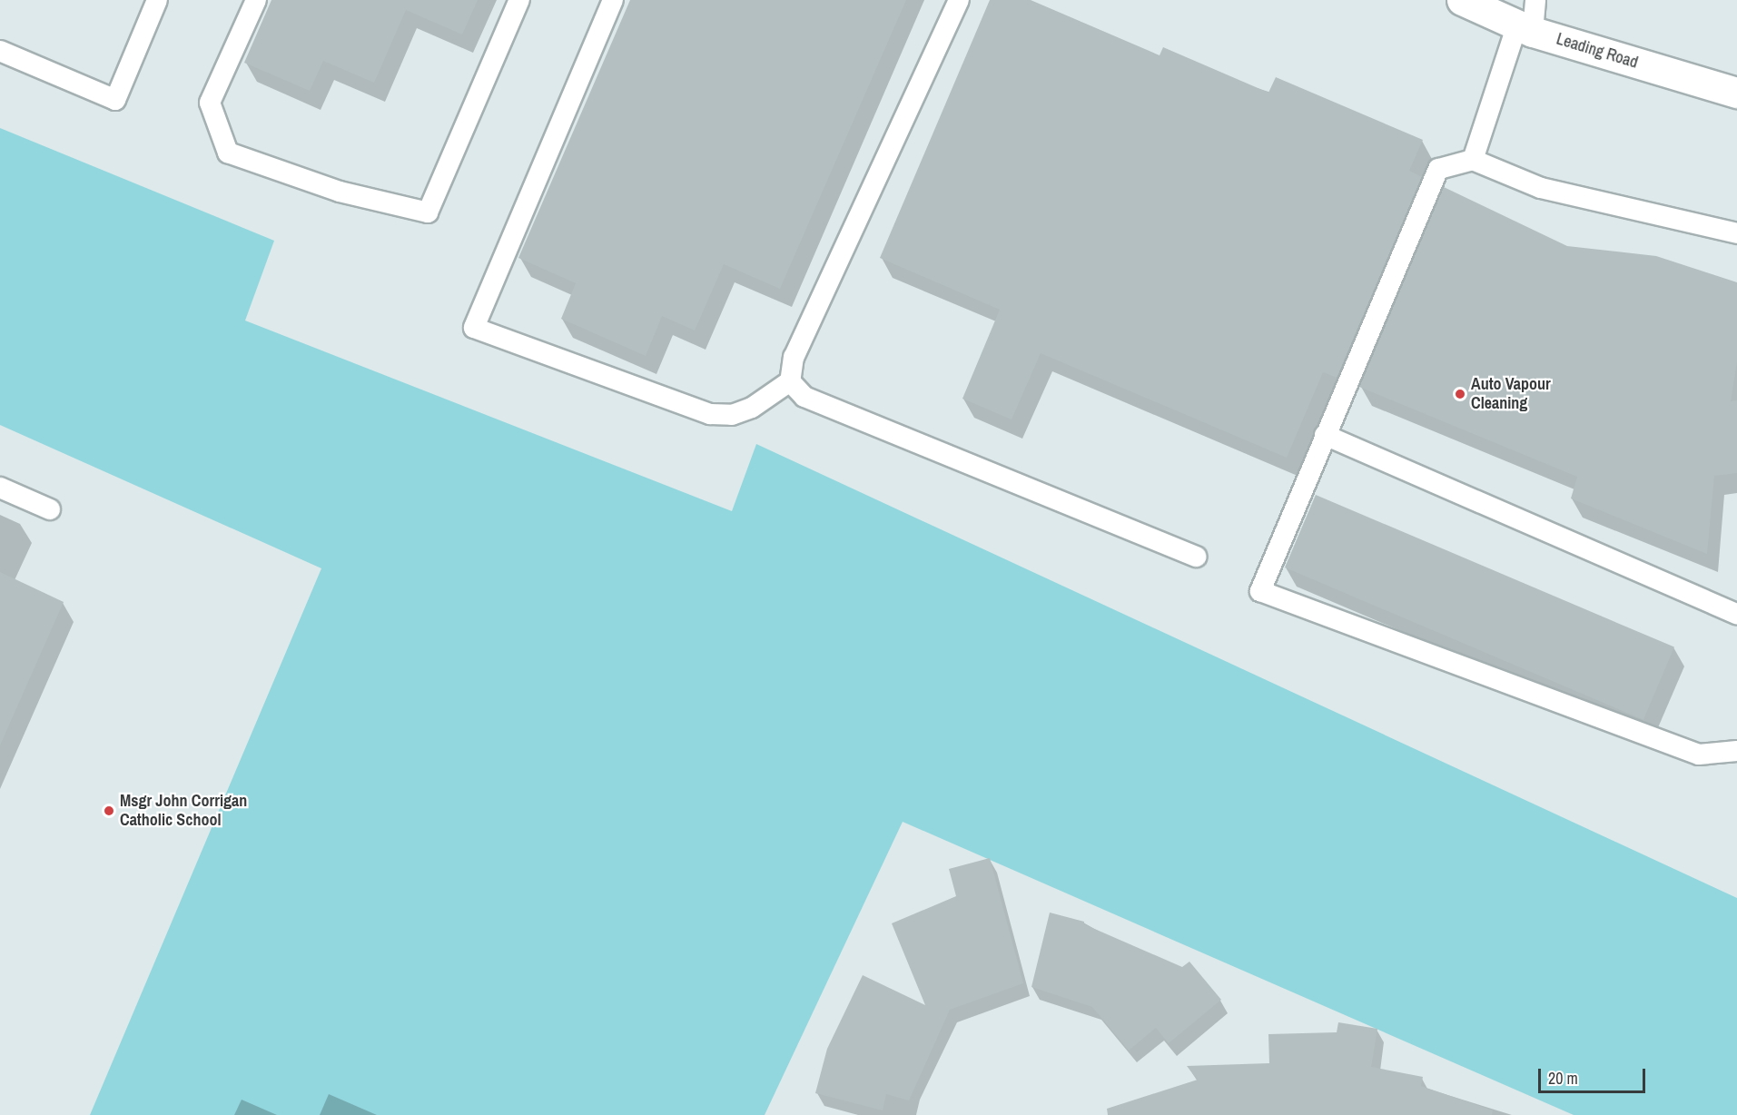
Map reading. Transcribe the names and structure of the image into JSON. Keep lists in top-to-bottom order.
{
  "streets": {
    "street": ["Leading Road"]
  },
  "places": ["Auto Vapour Cleaning", "Msgr John Corrigan Catholic School"],
  "scale_bar": "20 m"
}
